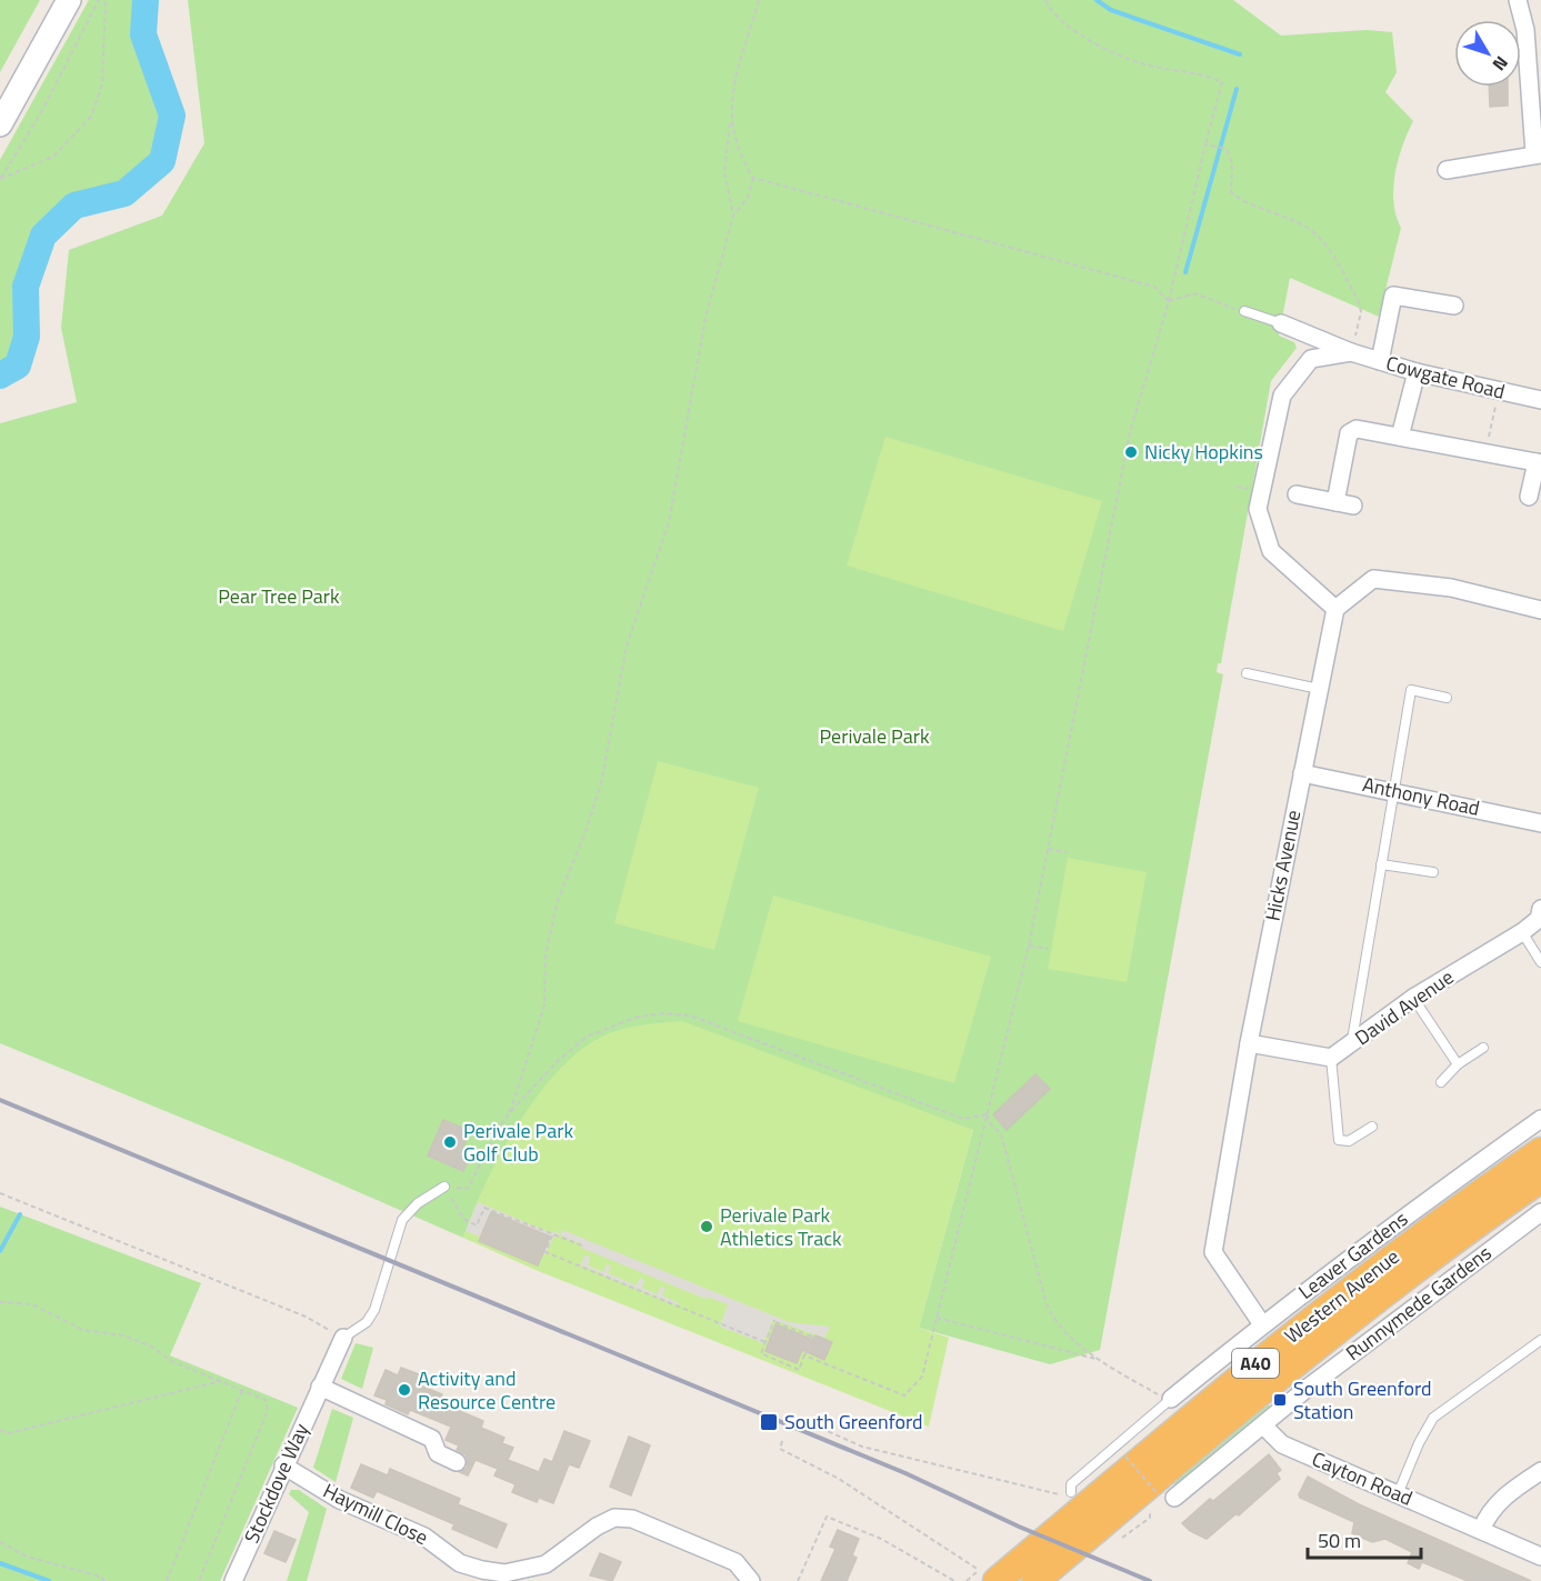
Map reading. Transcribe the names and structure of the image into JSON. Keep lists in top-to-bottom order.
{
  "streets": {
    "highway": ["Western Avenue", "A40"],
    "street": [
      "Cowgate Road",
      "Anthony Road",
      "Hicks Avenue",
      "David Avenue",
      "Leaver Gardens",
      "Runnymede Gardens",
      "Cayton Road",
      "Stockdove Way",
      "Haymill Close"
    ]
  },
  "crossings": [
    ["Cowgate Road", "Hicks Avenue"],
    ["Anthony Road", "Hicks Avenue"],
    ["Hicks Avenue", "Leaver Gardens"],
    ["Hicks Avenue", "Western Avenue"],
    ["Leaver Gardens", "Western Avenue"],
    ["Runnymede Gardens", "Cayton Road"],
    ["Stockdove Way", "Haymill Close"]
  ],
  "parks": ["Pear Tree Park", "Perivale Park"],
  "places": {
    "other": [
      "Nicky Hopkins",
      "Perivale Park Golf Club",
      "Perivale Park Athletics Track",
      "Activity and Resource Centre"
    ],
    "transit": ["South Greenford Station", "South Greenford"]
  },
  "scale_bar": "50 m",
  "north": "bottom right"
}
